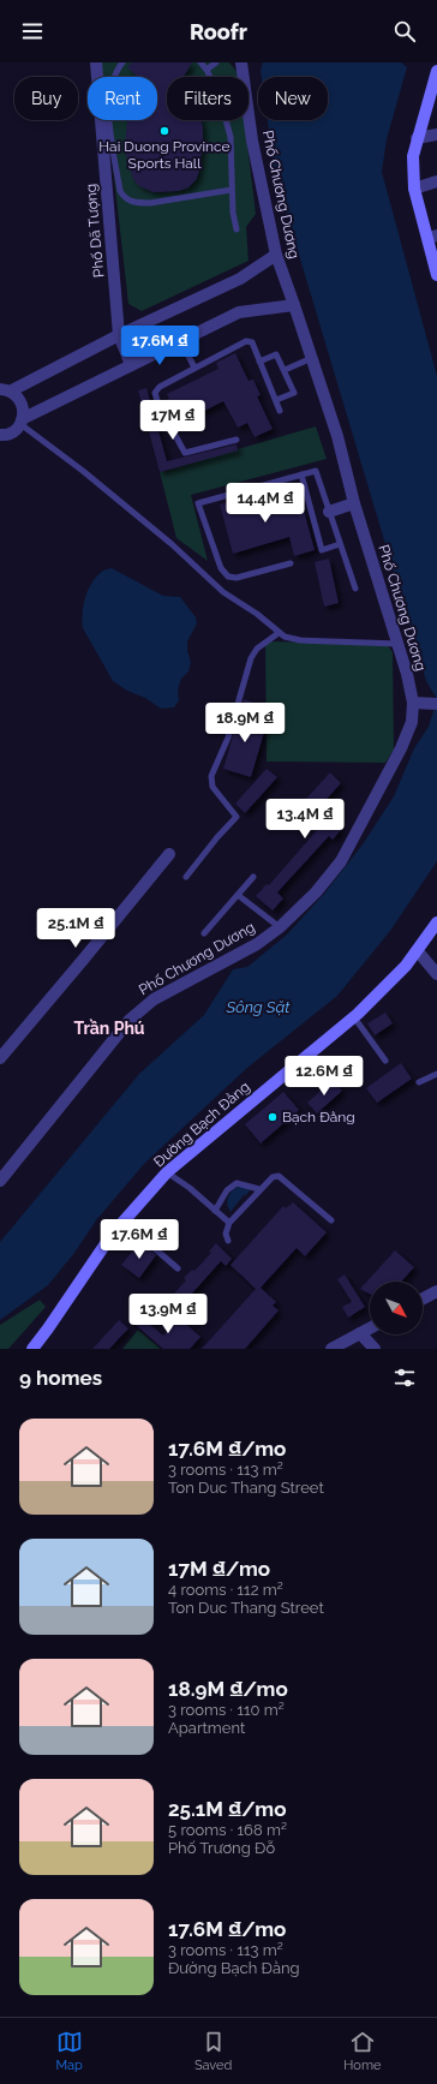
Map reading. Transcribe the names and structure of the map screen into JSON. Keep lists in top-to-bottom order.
{
  "streets": {
    "main road": ["Đường Bạch Đằng"],
    "street": ["Phố Chương Dương", "Phố Dã Tượng"]
  },
  "districts": ["Trần Phú"],
  "water": ["Sông Sặt"],
  "places": ["Hai Duong Province Sports Hall", "Bạch Đằng"],
  "north": "bottom right",
  "page": {
    "header": "Roofr",
    "chip": [
      "Buy",
      "Rent",
      "Filters",
      "New"
    ],
    "price": [
      "17.6M ₫",
      "17M ₫",
      "14.4M ₫",
      "18.9M ₫",
      "13.4M ₫",
      "25.1M ₫",
      "12.6M ₫",
      "17.6M ₫",
      "13.9M ₫"
    ],
    "heading": "9 homes",
    "list": [
      {
        "name": "17.6M ₫/mo",
        "note": "3 rooms · 113 m² · Ton Duc Thang Street"
      },
      {
        "name": "17M ₫/mo",
        "note": "4 rooms · 112 m² · Ton Duc Thang Street"
      },
      {
        "name": "18.9M ₫/mo",
        "note": "3 rooms · 110 m² · Apartment"
      },
      {
        "name": "25.1M ₫/mo",
        "note": "5 rooms · 168 m² · Phố Trương Đỗ"
      },
      {
        "name": "17.6M ₫/mo",
        "note": "3 rooms · 113 m² · Đường Bạch Đằng"
      }
    ],
    "tabs": ["Map", "Saved", "Home"]
  }
}
